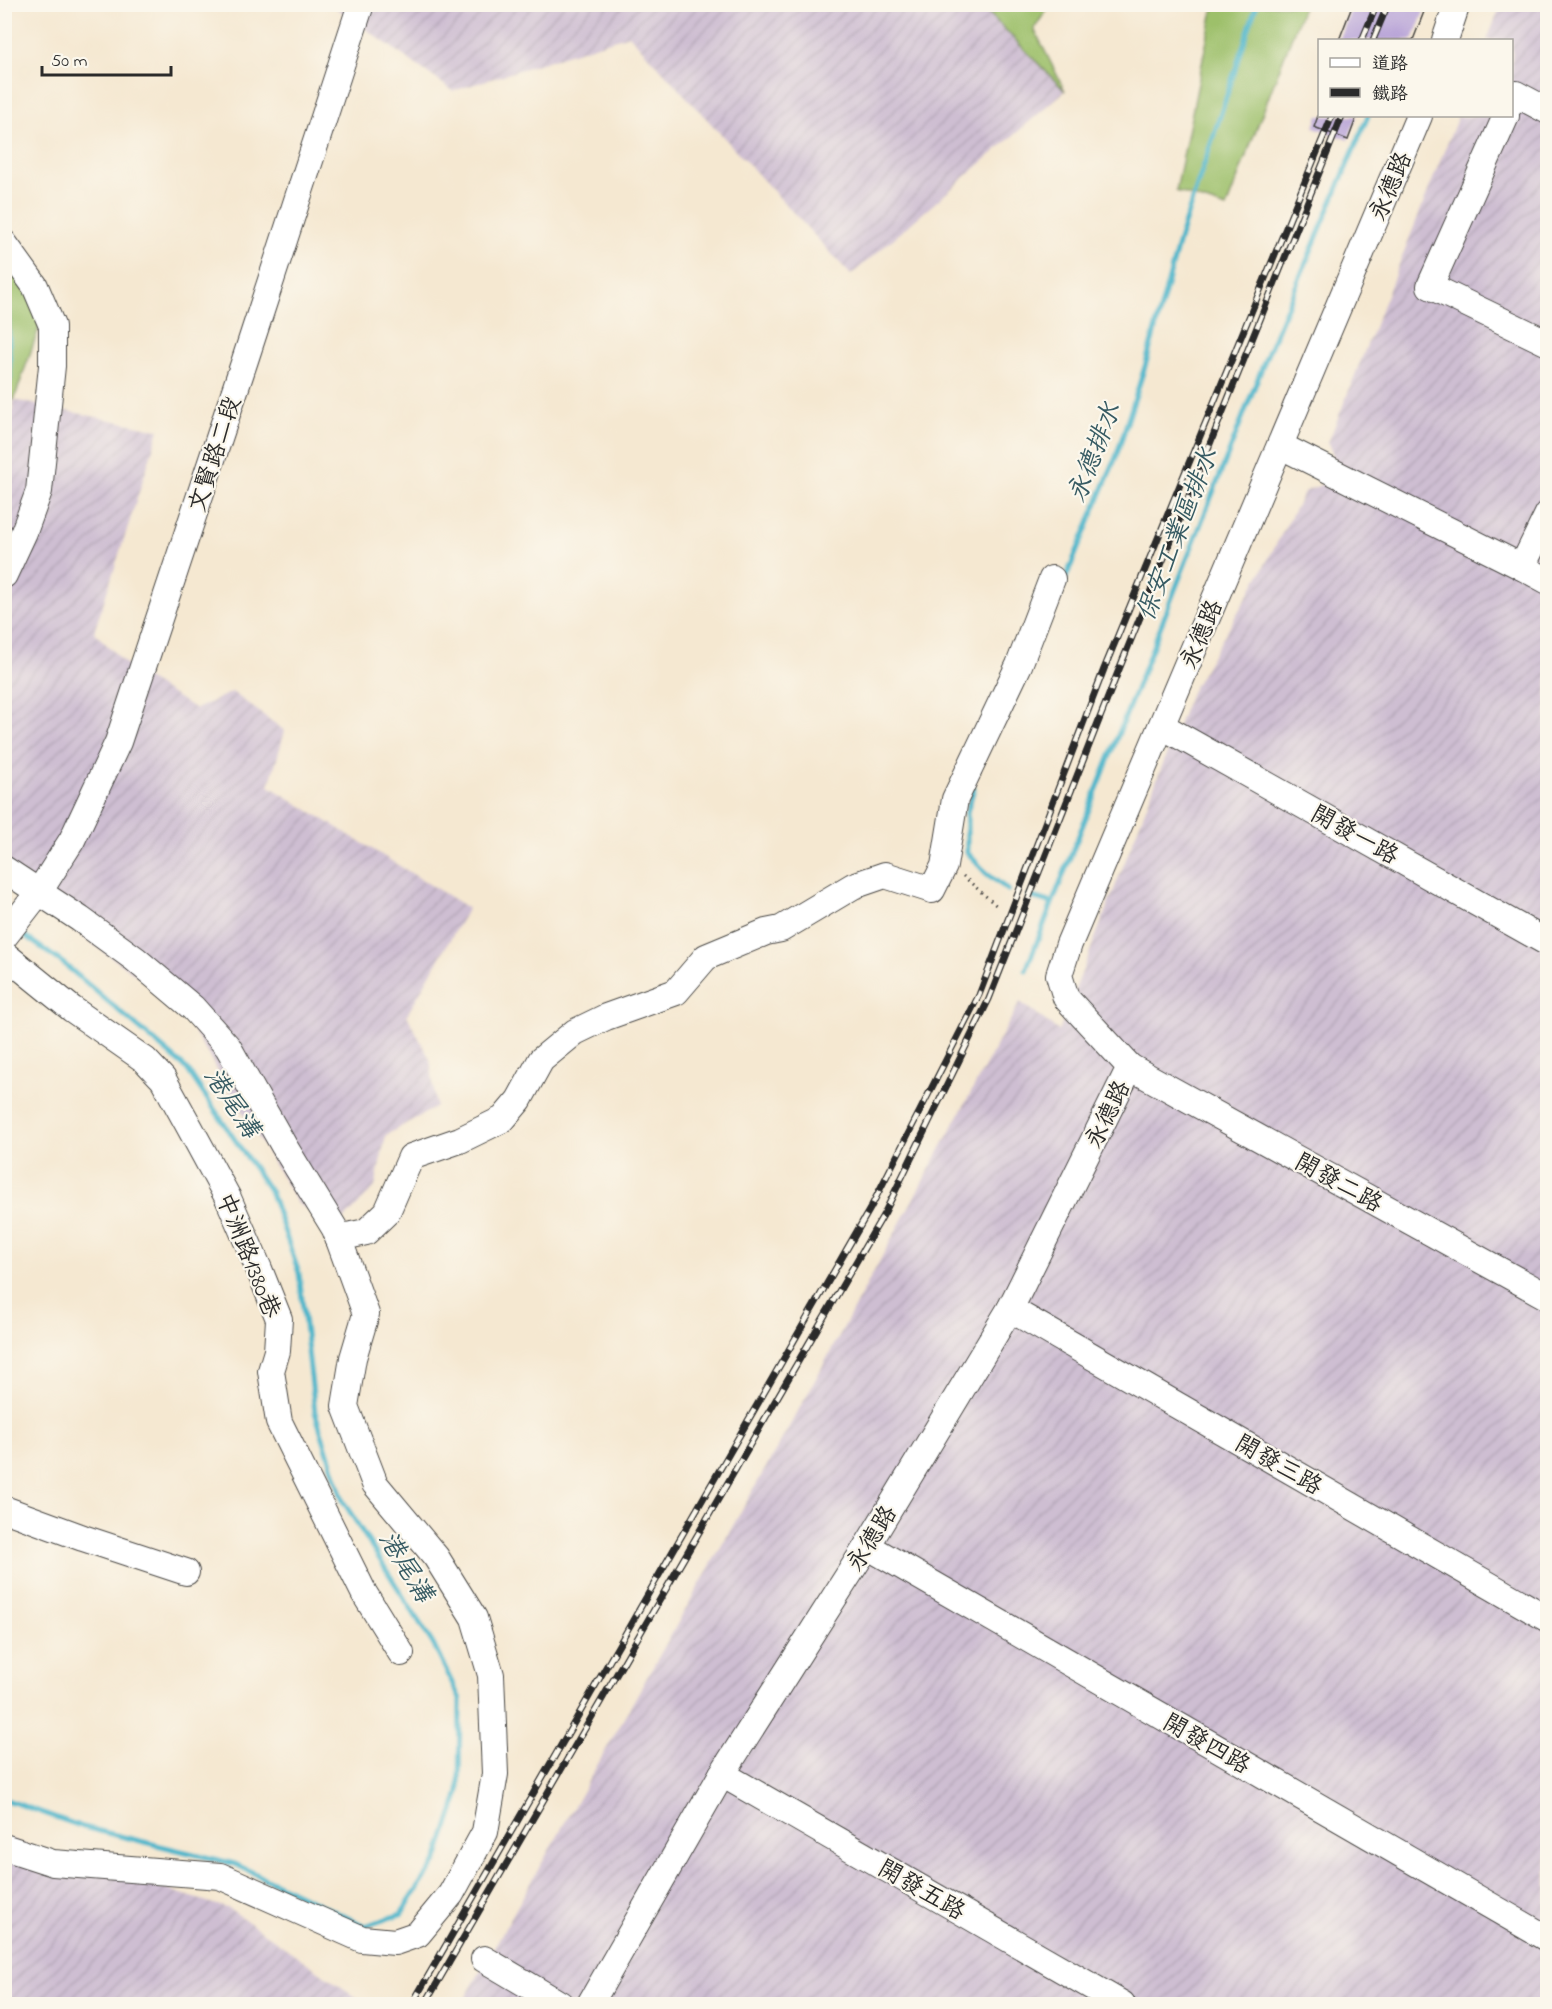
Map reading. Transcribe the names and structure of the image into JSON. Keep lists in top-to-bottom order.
{
  "streets": {
    "street": [
      "永德路",
      "文賢路二段",
      "開發一路",
      "開發二路",
      "中洲路1380巷",
      "開發三路",
      "開發四路",
      "開發五路"
    ]
  },
  "crossings": [
    ["永德路", "開發一路"],
    ["永德路", "開發二路"],
    ["永德路", "開發三路"],
    ["永德路", "開發四路"],
    ["永德路", "開發五路"]
  ],
  "water": ["永德排水", "保安工業區排水", "港尾溝"],
  "legend": ["道路", "鐵路"],
  "scale_bar": "50 m"
}
